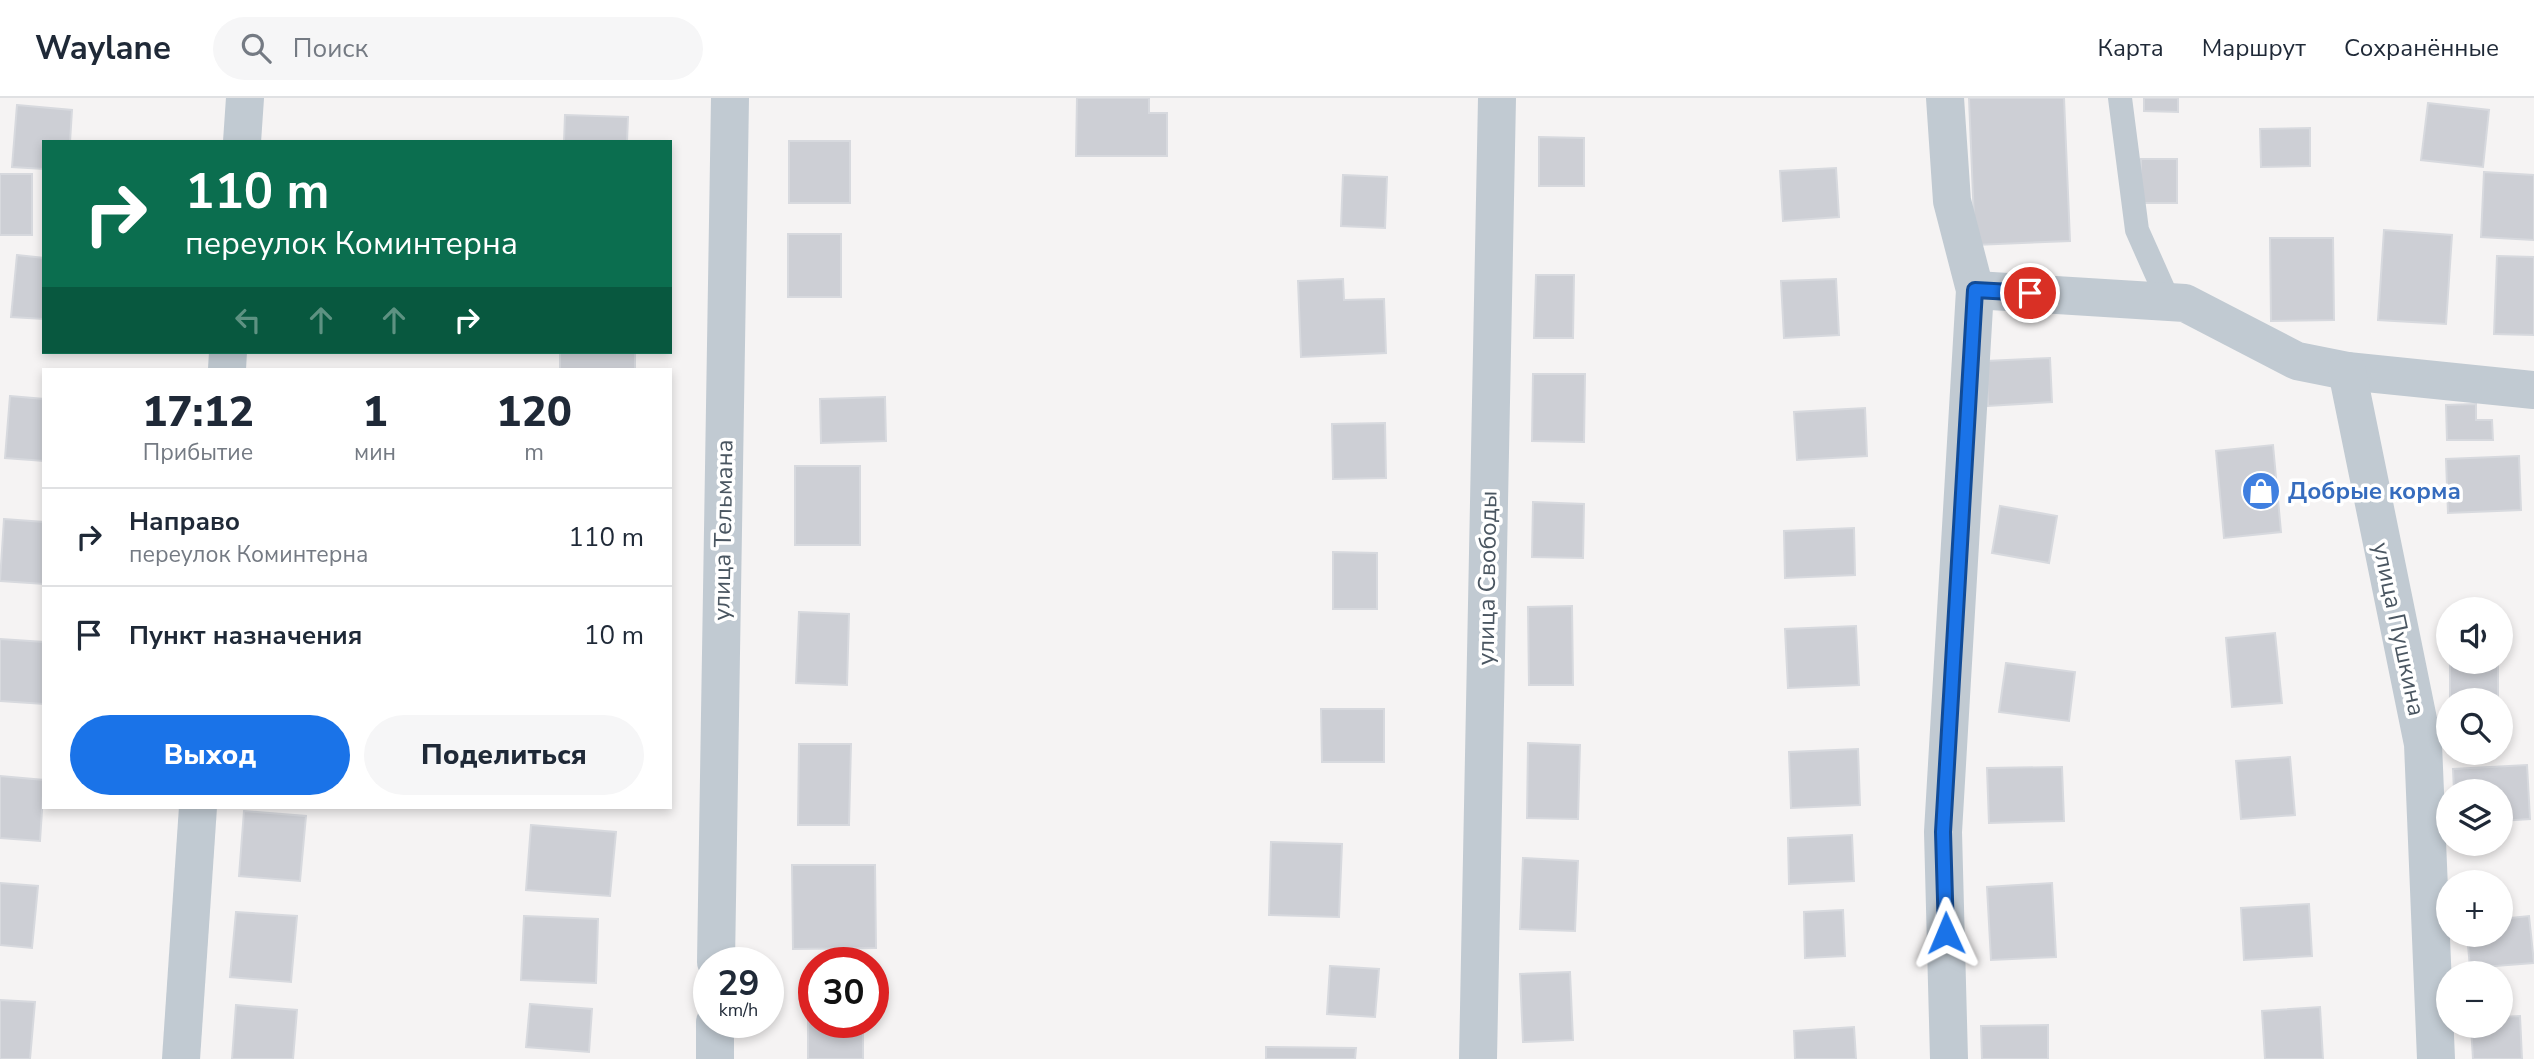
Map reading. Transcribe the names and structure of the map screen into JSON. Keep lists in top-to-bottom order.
{
  "streets": {
    "street": ["улица Тельмана", "улица Свободы", "улица Пушкина"]
  },
  "places": {
    "shop": ["Добрые корма"]
  },
  "page": {
    "header": "Waylane",
    "search": "Поиск",
    "nav": ["Карта", "Маршрут", "Сохранённые"],
    "turn": ["110 m", "переулок Коминтерна"],
    "eta": [
      "17:12",
      "Прибытие",
      "1",
      "мин",
      "120",
      "m"
    ],
    "list": [
      {
        "name": "Направо",
        "note": "переулок Коминтерна",
        "value": "110 m"
      },
      {
        "name": "Пункт назначения",
        "value": "10 m"
      }
    ],
    "map_buttons": ["+", "−"],
    "buttons": ["Выход", "Поделиться"],
    "speed": "29 km/h",
    "limit": "30"
  }
}
